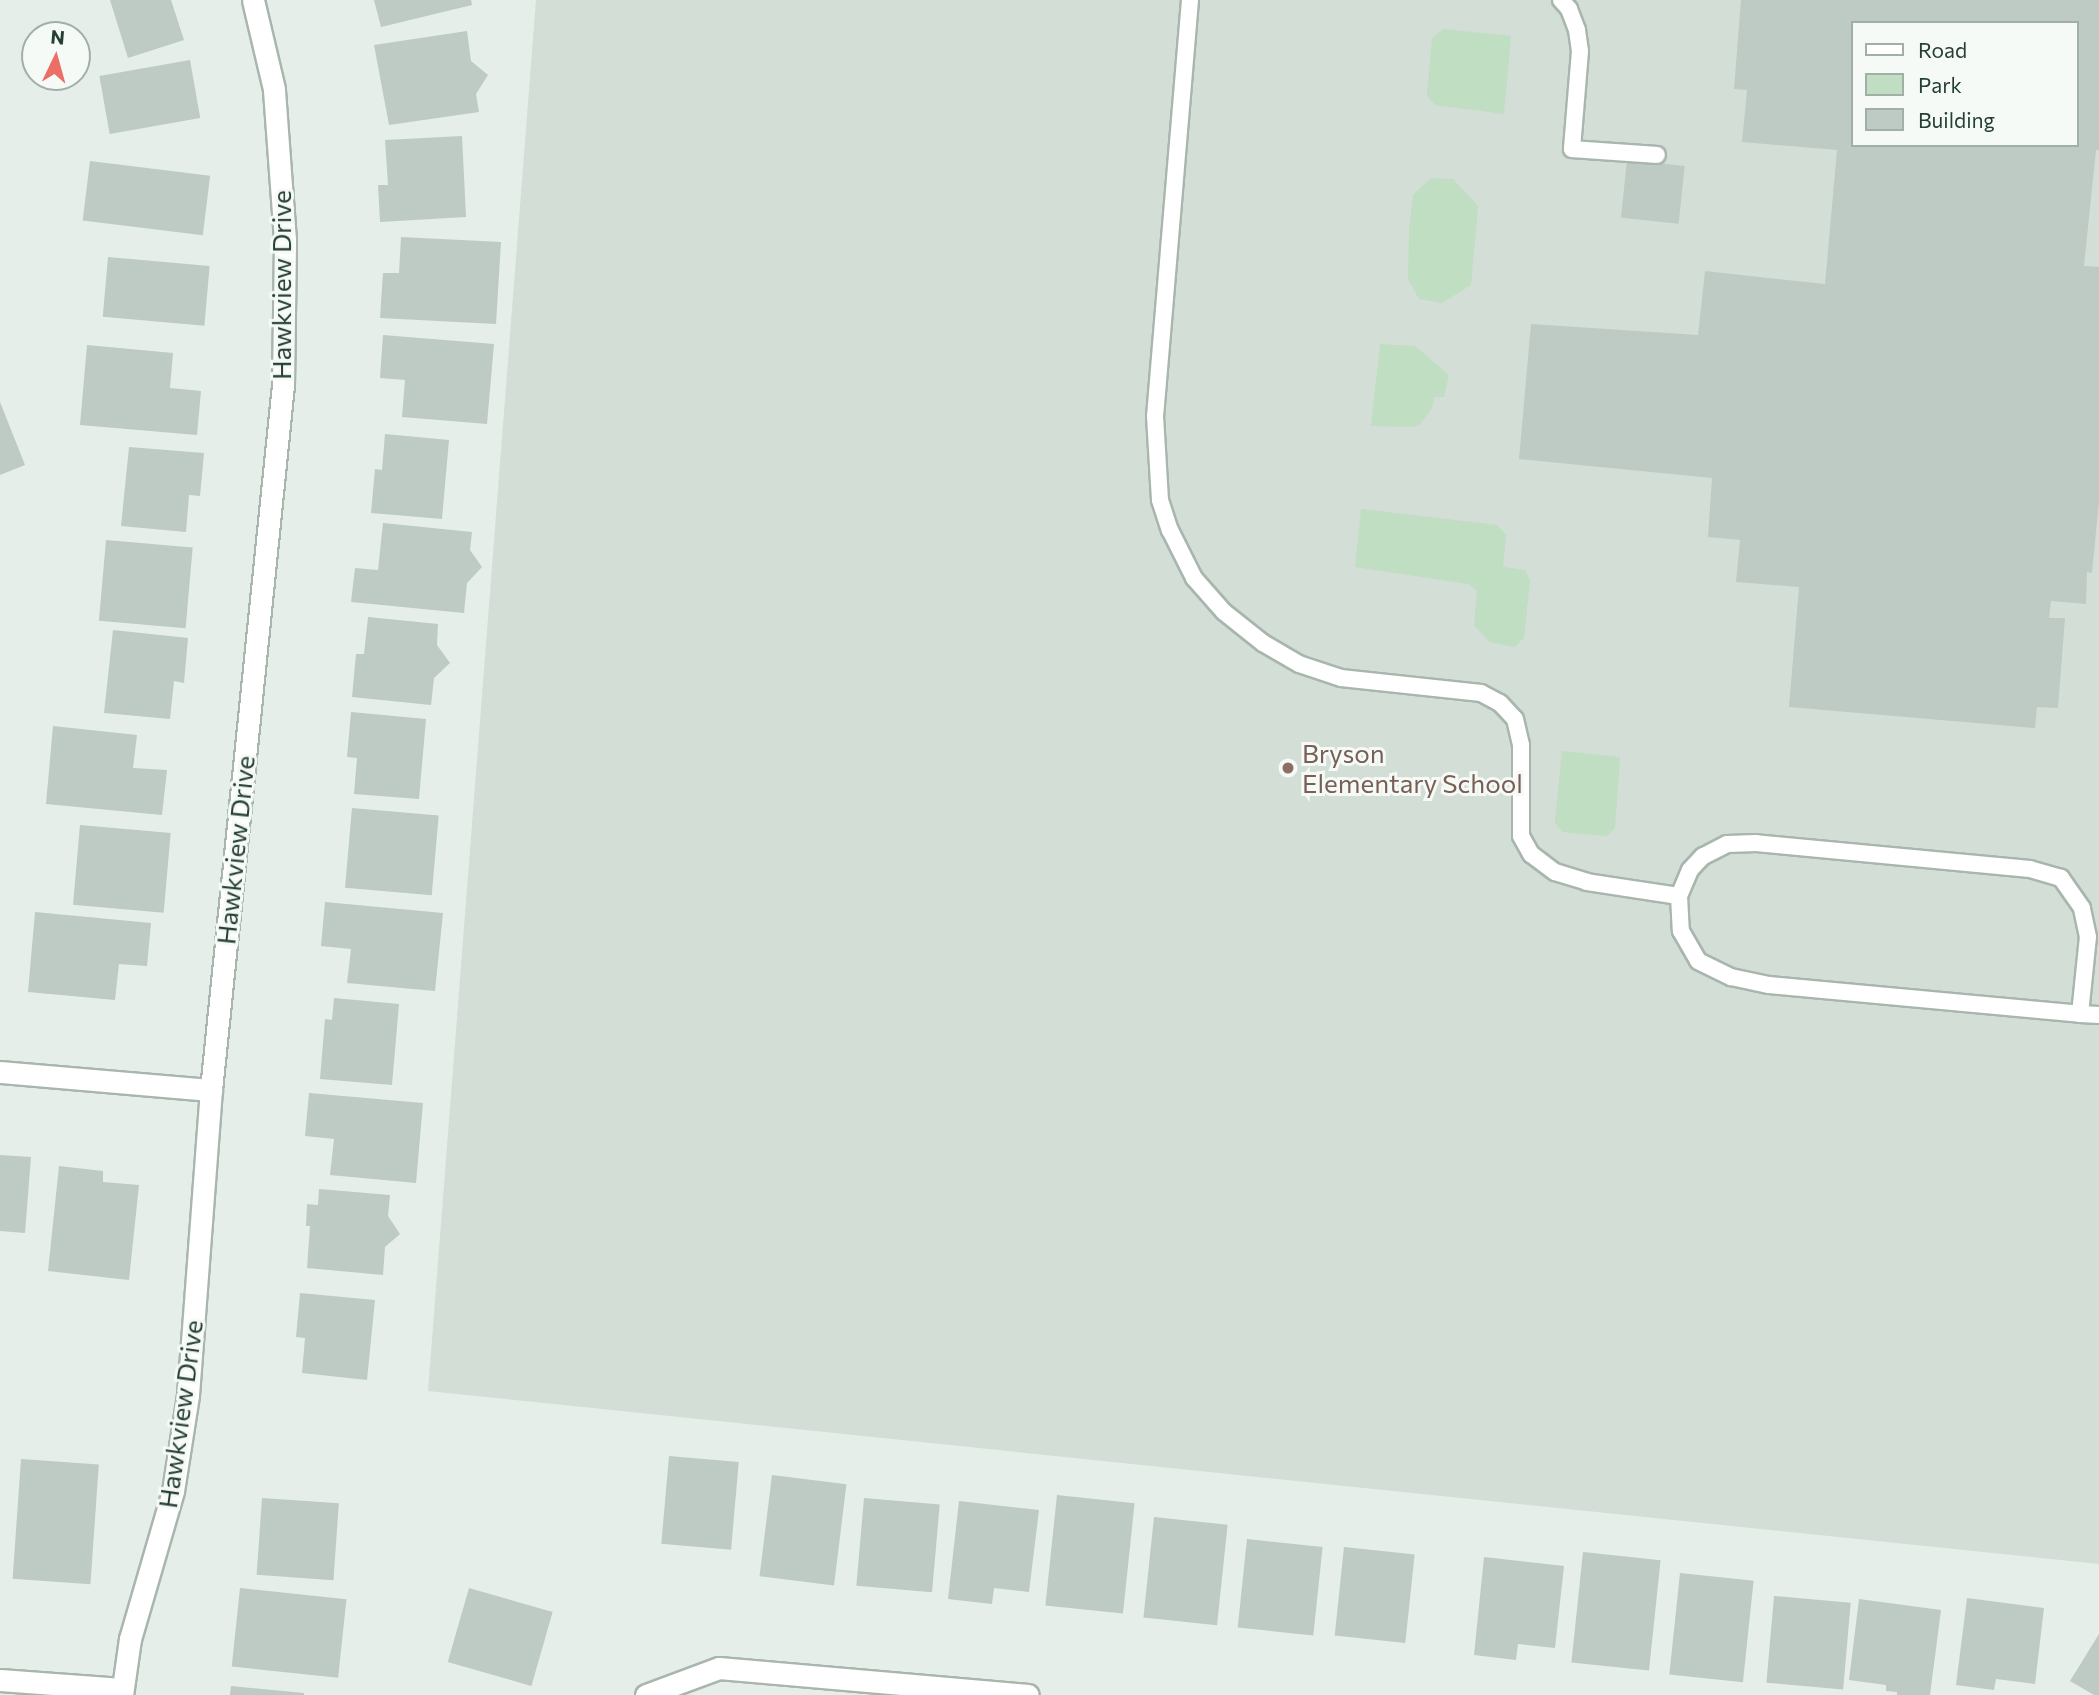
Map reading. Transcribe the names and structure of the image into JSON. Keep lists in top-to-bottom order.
{
  "streets": {
    "street": ["Hawkview Drive"]
  },
  "places": ["Bryson Elementary School"],
  "legend": ["Road", "Park", "Building"],
  "north": "top"
}
